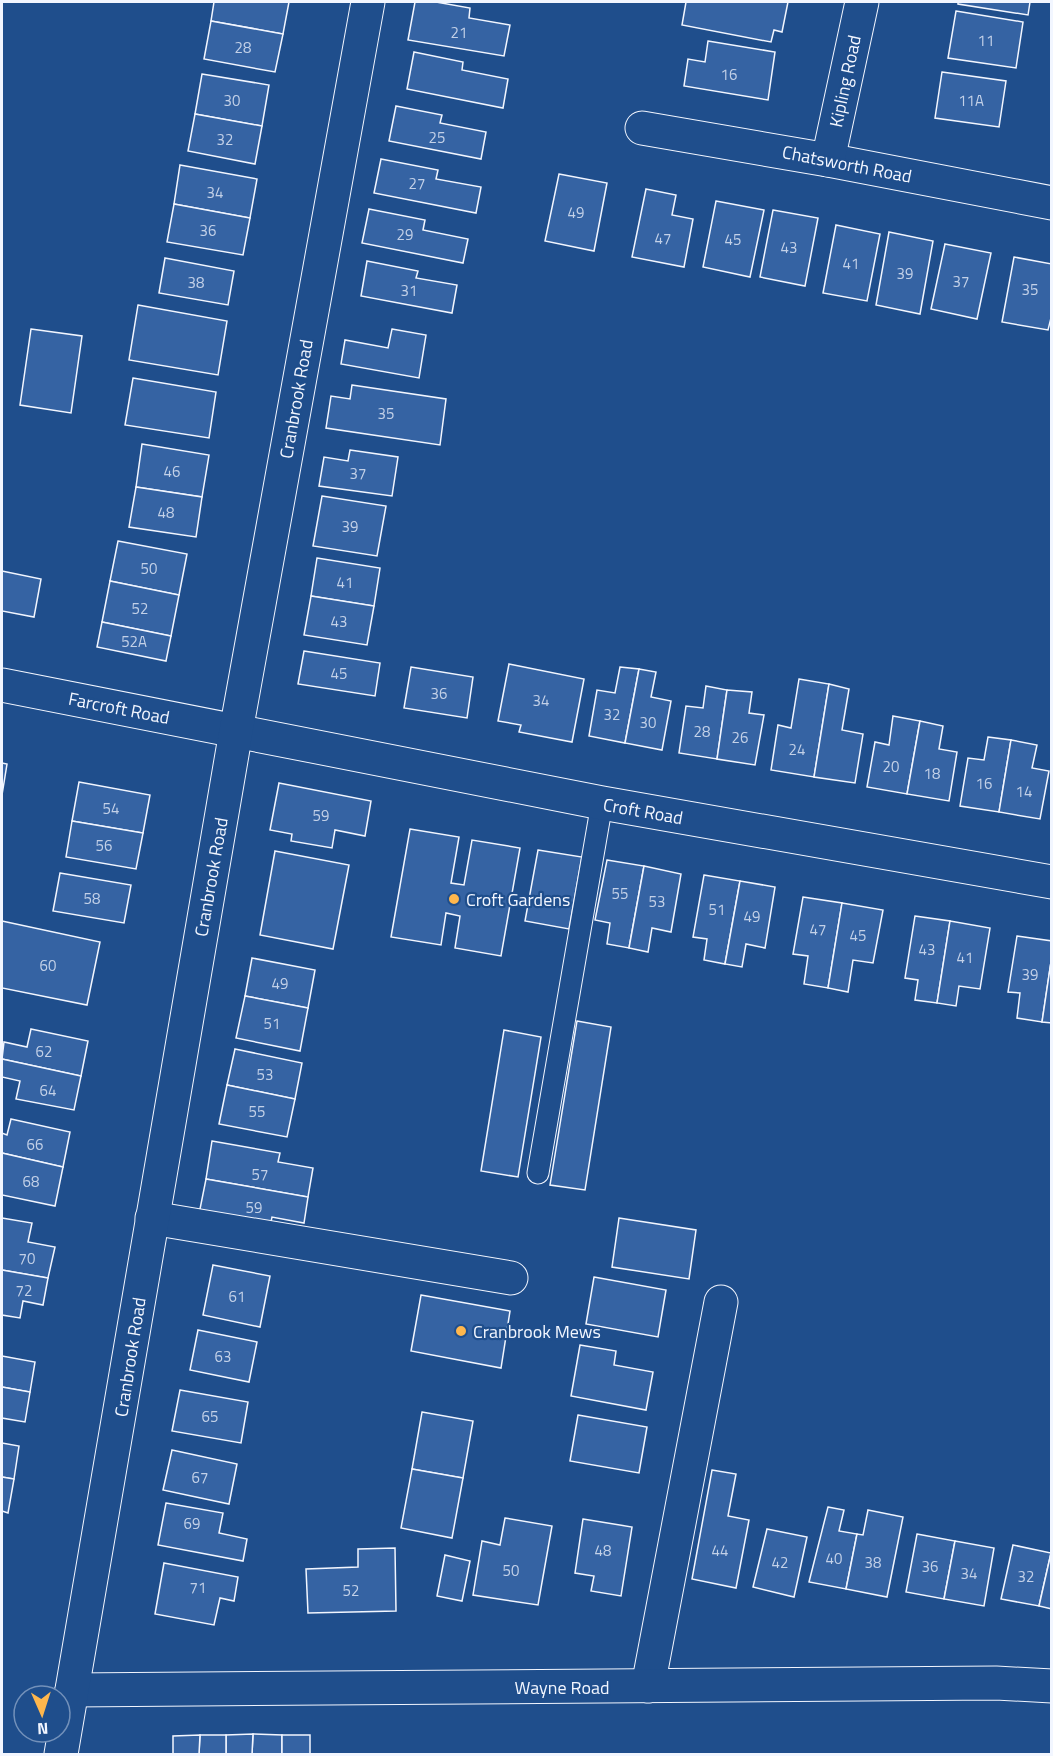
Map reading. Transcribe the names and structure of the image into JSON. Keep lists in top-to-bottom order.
{
  "streets": {
    "street": [
      "Kipling Road",
      "Chatsworth Road",
      "Cranbrook Road",
      "Farcroft Road",
      "Croft Road",
      "Wayne Road"
    ]
  },
  "crossings": [
    ["Kipling Road", "Chatsworth Road"],
    ["Cranbrook Road", "Farcroft Road"],
    ["Cranbrook Road", "Croft Road"],
    ["Cranbrook Road", "Wayne Road"],
    ["Farcroft Road", "Croft Road"]
  ],
  "places": ["Croft Gardens", "Cranbrook Mews"],
  "house_numbers": [
    "21",
    "11",
    "28",
    "16",
    "30",
    "11A",
    "25",
    "32",
    "27",
    "34",
    "49",
    "36",
    "29",
    "47",
    "45",
    "43",
    "41",
    "39",
    "37",
    "38",
    "35",
    "31",
    "35",
    "46",
    "37",
    "48",
    "39",
    "50",
    "41",
    "52",
    "43",
    "52A",
    "45",
    "36",
    "34",
    "32",
    "30",
    "28",
    "26",
    "24",
    "20",
    "18",
    "16",
    "14",
    "54",
    "59",
    "56",
    "55",
    "58",
    "53",
    "51",
    "49",
    "47",
    "45",
    "43",
    "41",
    "60",
    "39",
    "49",
    "51",
    "62",
    "53",
    "64",
    "55",
    "66",
    "57",
    "68",
    "59",
    "70",
    "72",
    "61",
    "63",
    "65",
    "67",
    "69",
    "48",
    "44",
    "40",
    "42",
    "38",
    "36",
    "50",
    "34",
    "32",
    "71",
    "52"
  ],
  "north": "bottom"
}
